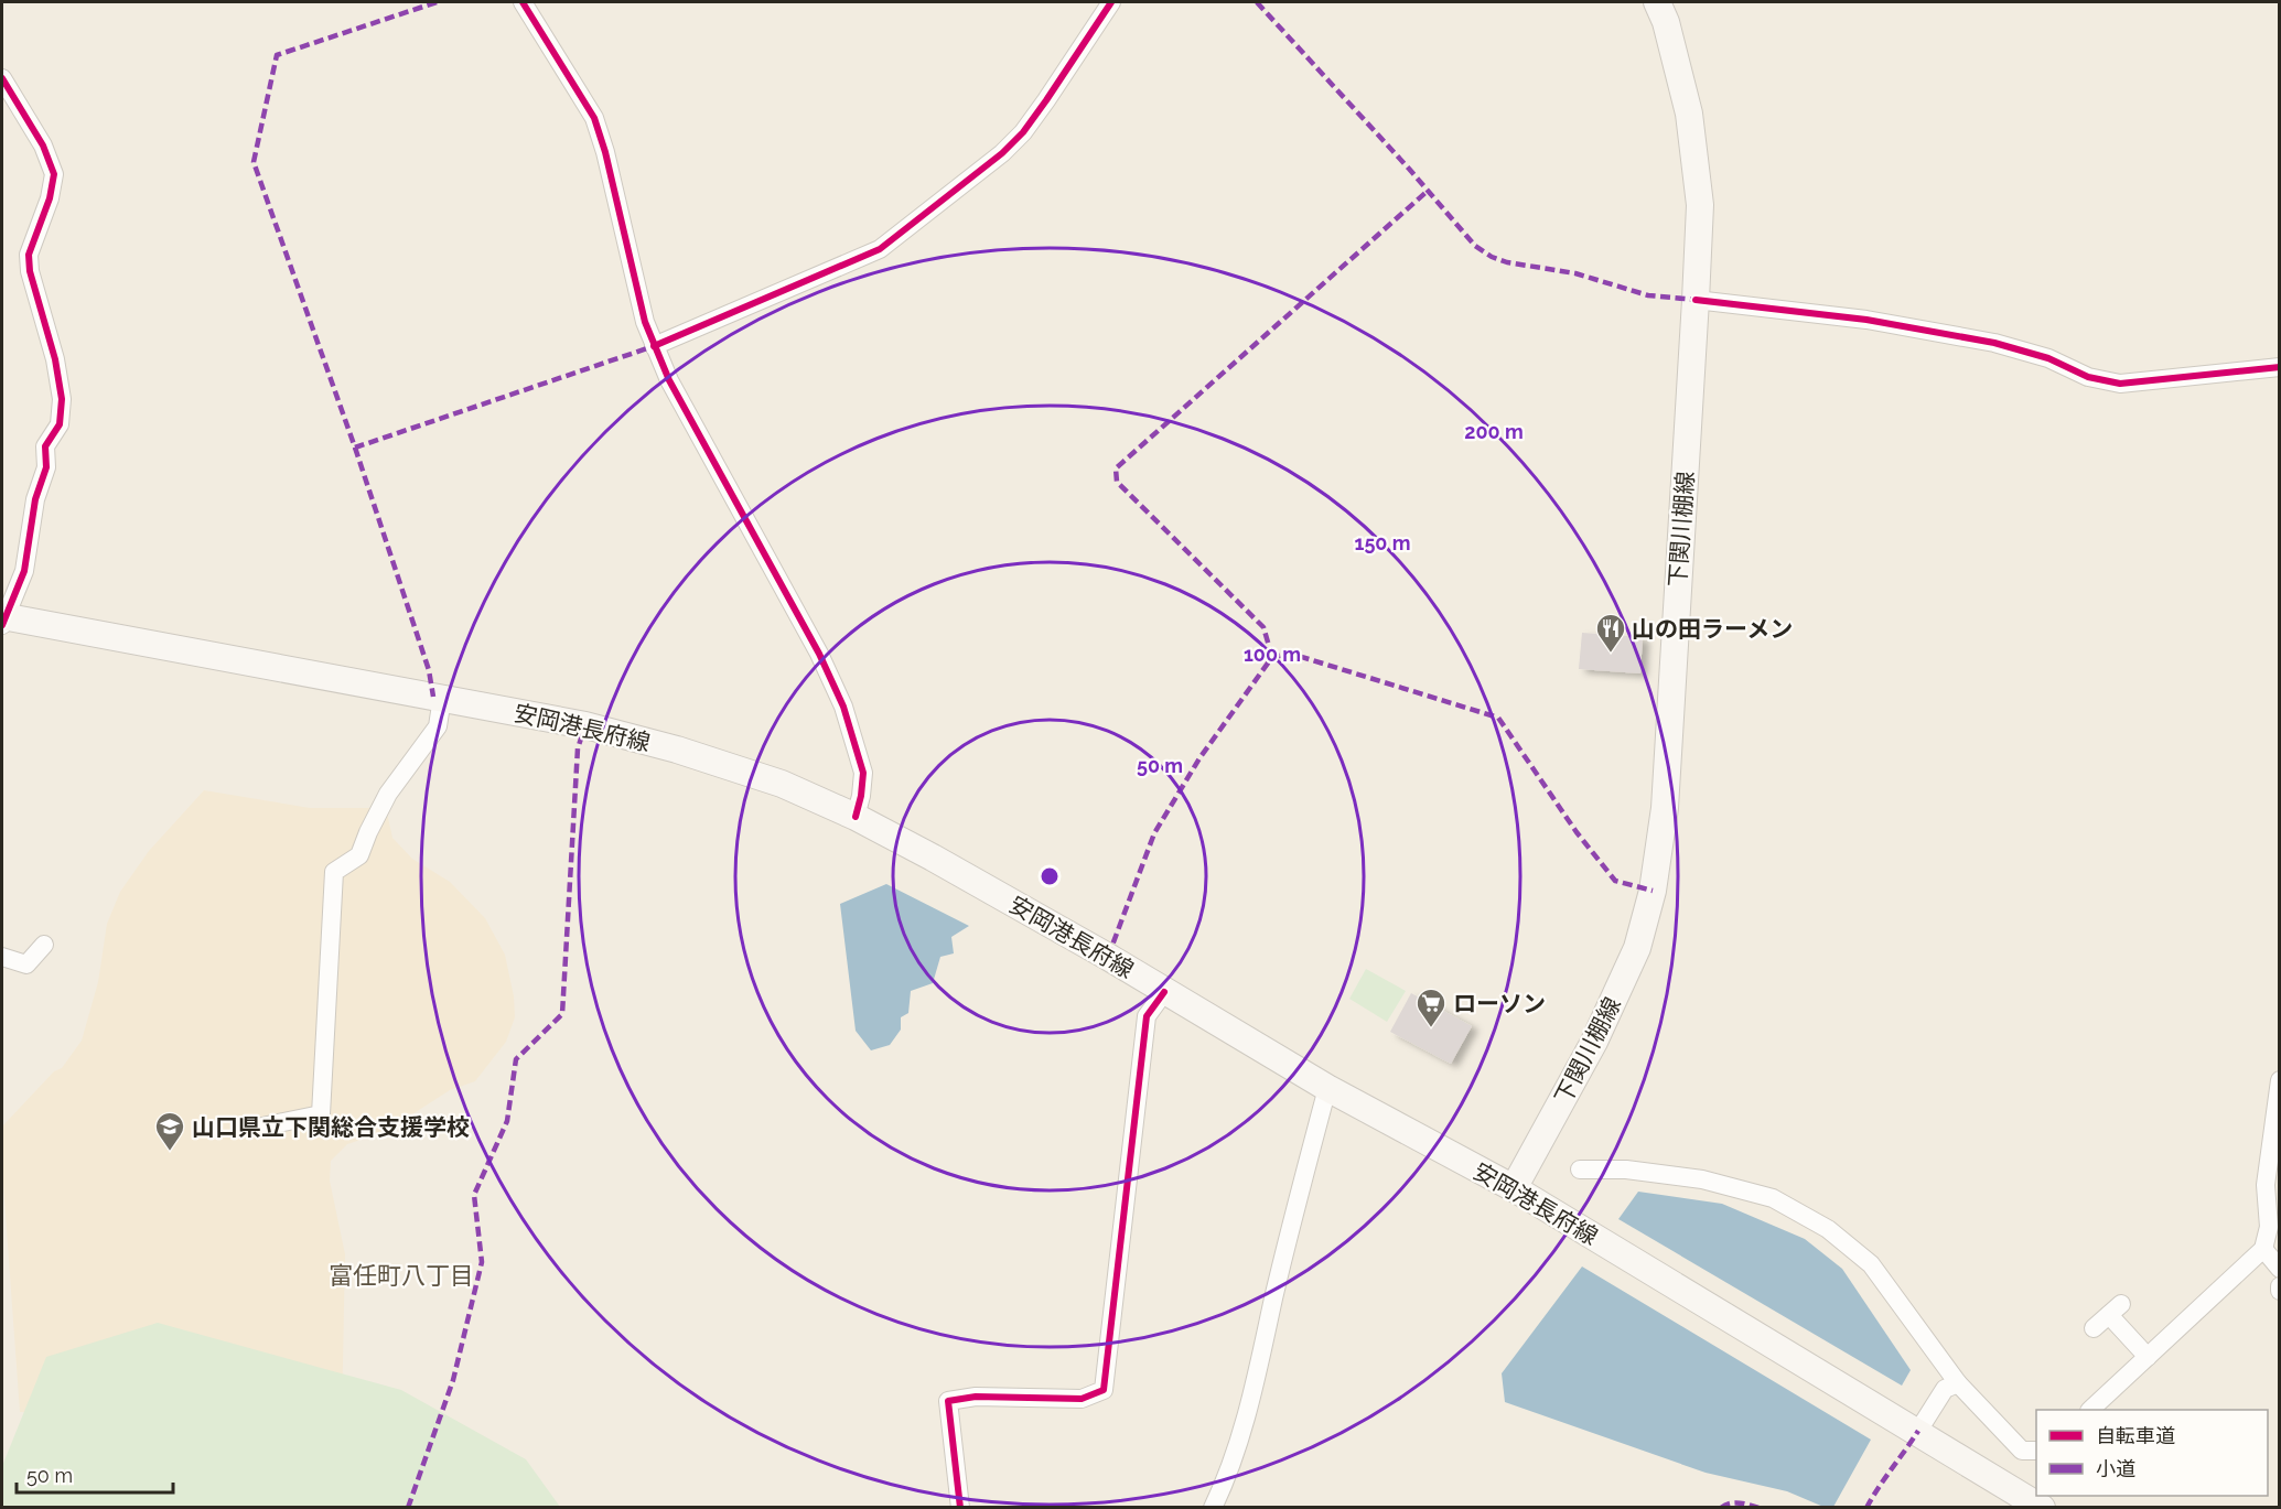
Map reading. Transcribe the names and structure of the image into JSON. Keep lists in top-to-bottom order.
{
  "streets": {
    "main road": ["下関川棚線", "安岡港長府線"]
  },
  "crossings": [
    ["下関川棚線", "安岡港長府線"]
  ],
  "districts": ["富任町八丁目"],
  "places": {
    "restaurant": ["山の田ラーメン"],
    "supermarket": ["ローソン"],
    "school or university": ["山口県立下関総合支援学校"]
  },
  "legend": ["自転車道", "小道"],
  "scale_bar": "50 m",
  "rings": [
    "200 m",
    "150 m",
    "100 m",
    "50 m"
  ]
}
